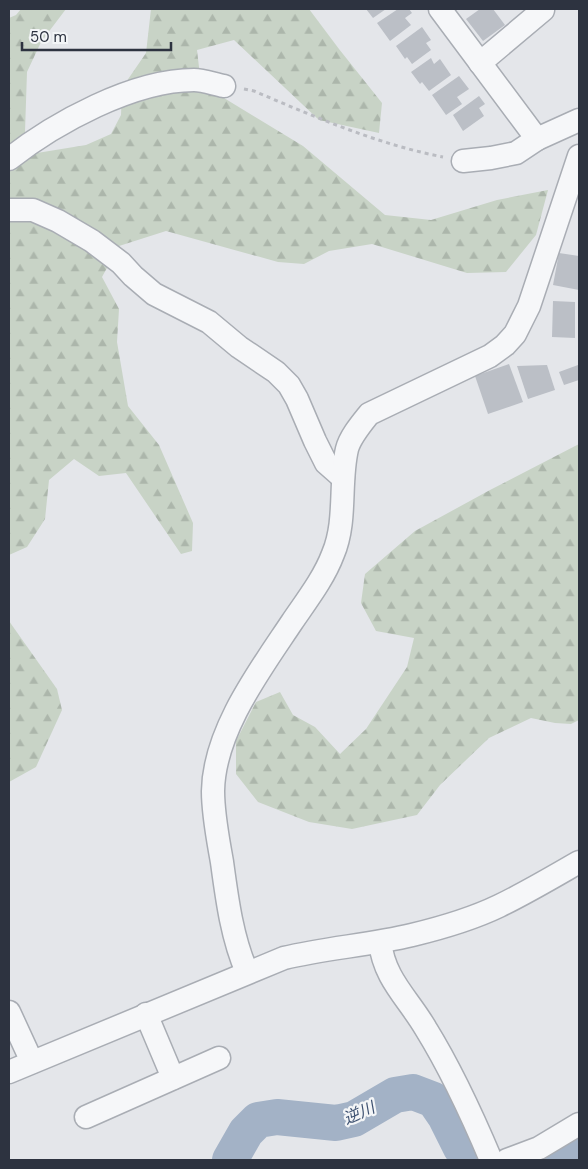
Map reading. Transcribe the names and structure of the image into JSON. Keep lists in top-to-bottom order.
{
  "water": ["逆川"],
  "scale_bar": "50 m"
}
